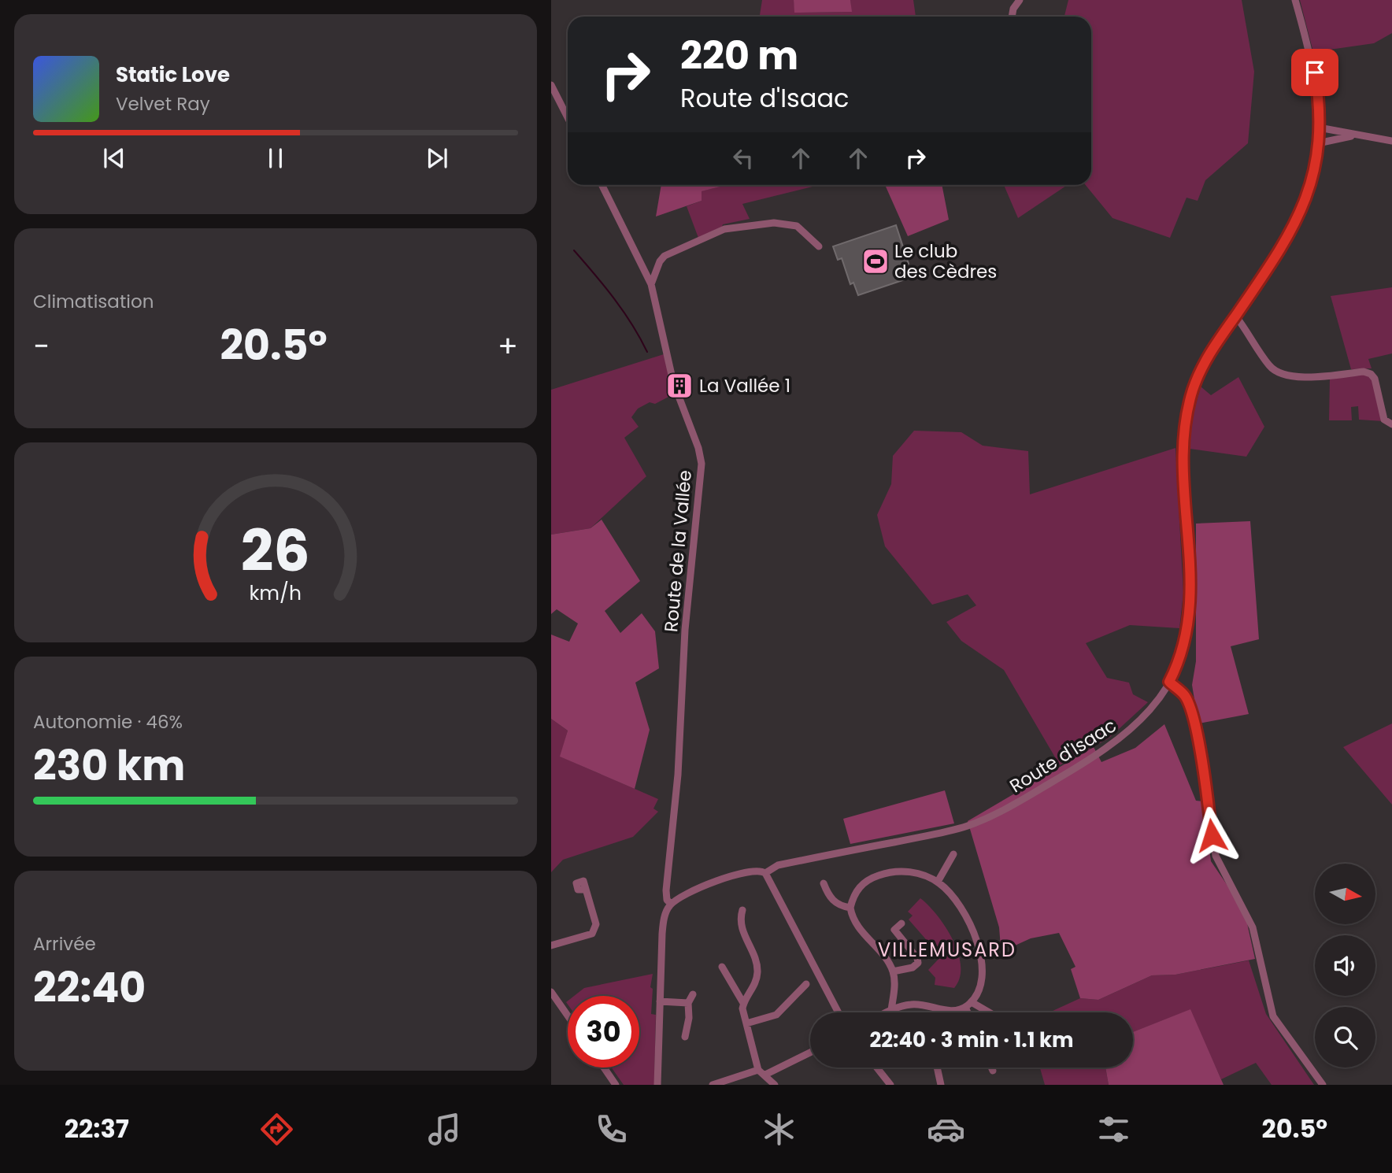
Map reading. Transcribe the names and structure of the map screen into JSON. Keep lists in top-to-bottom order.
{
  "streets": {
    "street": ["Route de la Vallée", "Route d'Isaac"]
  },
  "crossings": [
    ["Route de la Vallée", "Route d'Isaac"]
  ],
  "districts": ["VILLEMUSARD"],
  "places": {
    "sports": ["Le club des Cèdres"],
    "building": ["La Vallée 1"]
  },
  "north": "right",
  "page": {
    "turn": ["220 m", "Route d'Isaac"],
    "song": ["Static Love", "Velvet Ray"],
    "tile": [
      "Climatisation",
      ["Autonomie · 46%", "230 km"],
      ["Arrivée", "22:40"]
    ],
    "heat": ["−", "20.5°", "+"],
    "limit": "30",
    "trip": "22:40 · 3 min · 1.1 km",
    "tabs": ["22:37", "20.5°"],
    "gauge": ["26", "km/h"]
  }
}
